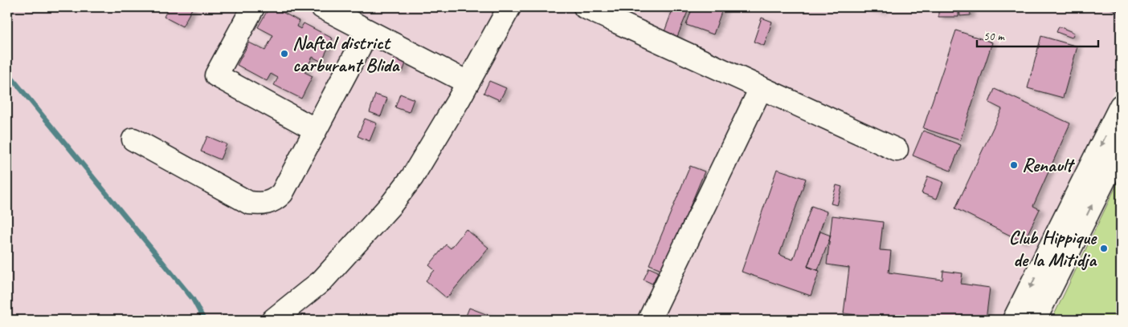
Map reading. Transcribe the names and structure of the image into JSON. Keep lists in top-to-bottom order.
{
  "places": ["Naftal district carburant Blida", "Renault", "Club Hippique de la Mitidja"],
  "scale_bar": "50 m"
}
